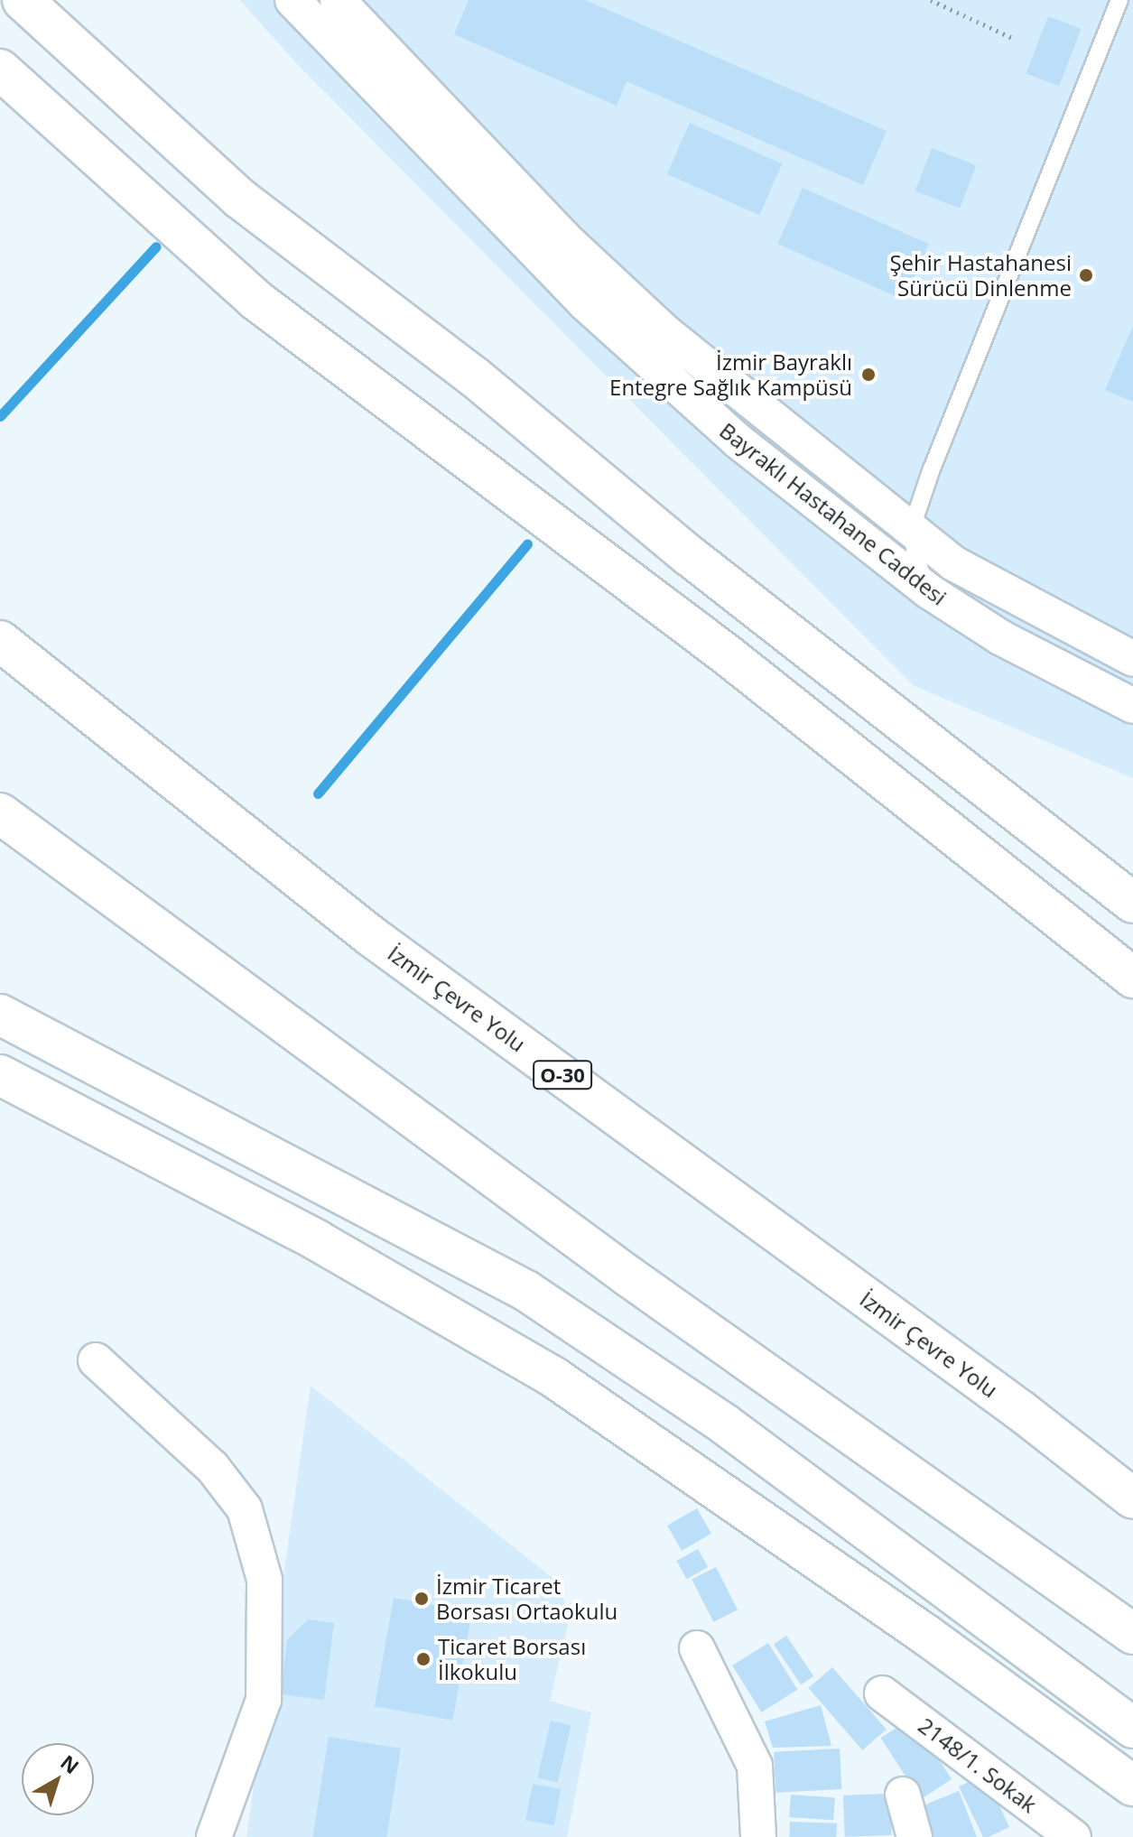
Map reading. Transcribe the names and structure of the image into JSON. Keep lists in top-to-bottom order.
{
  "streets": {
    "highway": ["İzmir Çevre Yolu", "O-30"],
    "street": ["Bayraklı Hastahane Caddesi", "2148/1. Sokak"]
  },
  "places": [
    "Şehir Hastahanesi Sürücü Dinlenme",
    "İzmir Bayraklı Entegre Sağlık Kampüsü",
    "İzmir Ticaret Borsası Ortaokulu",
    "Ticaret Borsası İlkokulu"
  ],
  "north": "top right"
}
